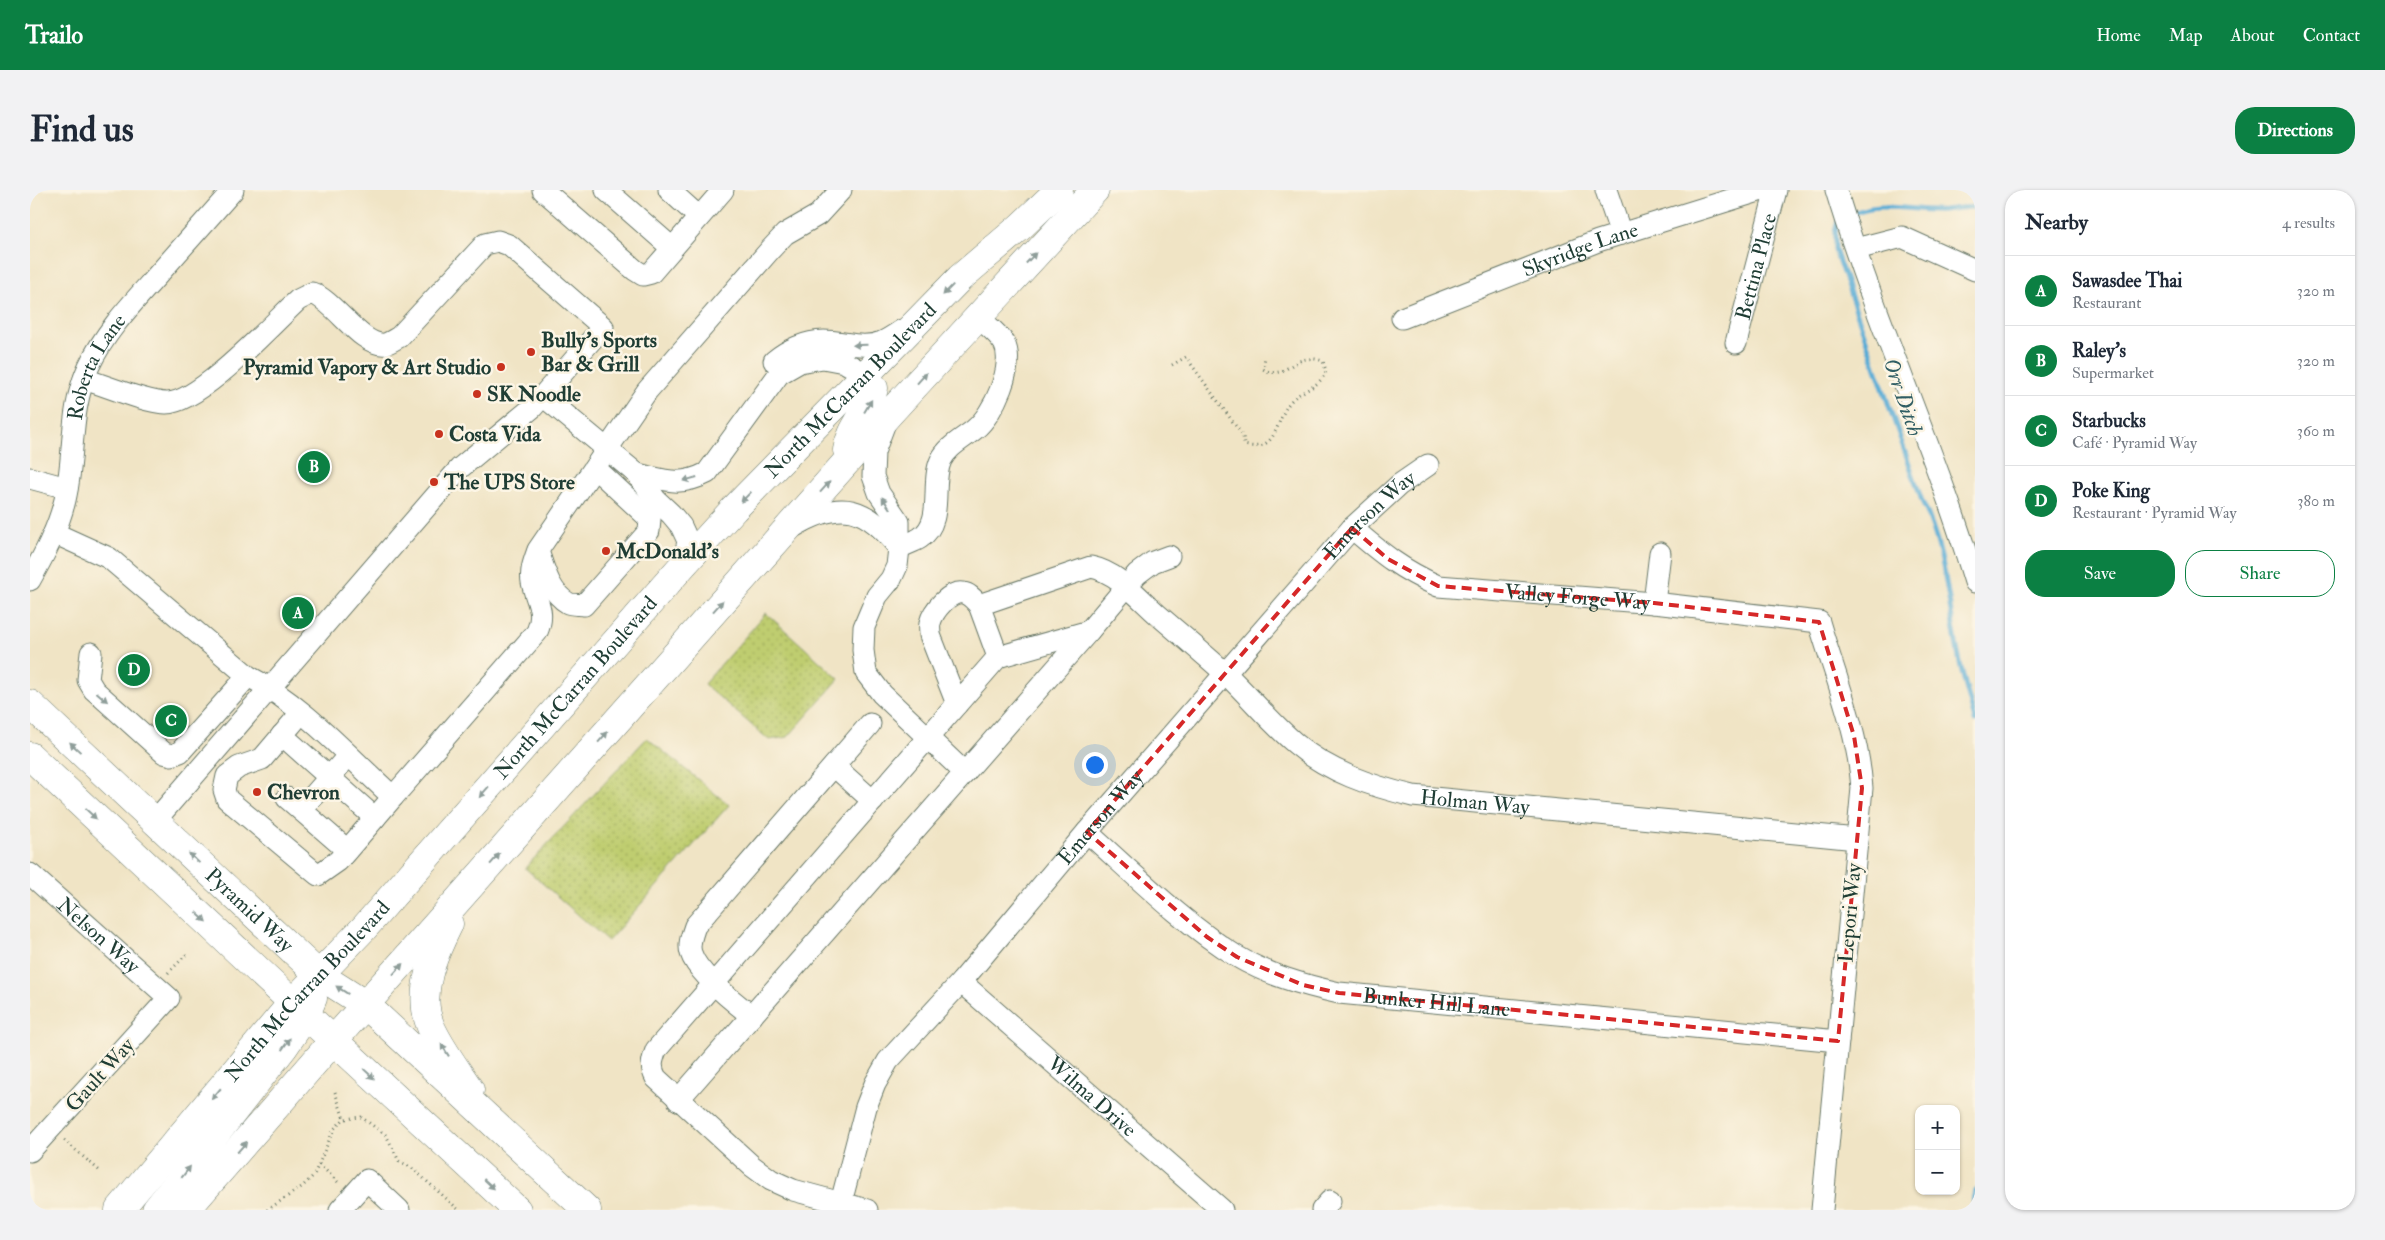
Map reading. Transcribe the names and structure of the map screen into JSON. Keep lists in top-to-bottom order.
{
  "streets": {
    "main road": ["North McCarran Boulevard", "Pyramid Way"],
    "street": [
      "Skyridge Lane",
      "Bettina Place",
      "Roberta Lane",
      "Emerson Way",
      "Valley Forge Way",
      "Holman Way",
      "Lepori Way",
      "Nelson Way",
      "Bunker Hill Lane",
      "Gault Way",
      "Wilma Drive"
    ]
  },
  "crossings": [
    ["Skyridge Lane", "Bettina Place"],
    ["North McCarran Boulevard", "Pyramid Way"],
    ["Emerson Way", "Valley Forge Way"],
    ["Emerson Way", "Holman Way"],
    ["Emerson Way", "Bunker Hill Lane"],
    ["Emerson Way", "Wilma Drive"],
    ["Valley Forge Way", "Lepori Way"],
    ["Holman Way", "Lepori Way"],
    ["Lepori Way", "Bunker Hill Lane"],
    ["Nelson Way", "Gault Way"]
  ],
  "water": ["Orr Ditch"],
  "places": [
    "Bully's Sports Bar & Grill",
    "Pyramid Vapory & Art Studio",
    "SK Noodle",
    "Costa Vida",
    "The UPS Store",
    "McDonald's",
    "Chevron"
  ],
  "page": {
    "header": "Trailo",
    "nav": [
      "Home",
      "Map",
      "About",
      "Contact"
    ],
    "buttons": [
      "Directions",
      ["Save", "Share"]
    ],
    "title": "Find us",
    "heading": ["Nearby", "4 results"],
    "list": [
      {
        "mark": "A",
        "name": "Sawasdee Thai",
        "note": "Restaurant",
        "value": "320 m"
      },
      {
        "mark": "B",
        "name": "Raley's",
        "note": "Supermarket",
        "value": "320 m"
      },
      {
        "mark": "C",
        "name": "Starbucks",
        "note": "Café · Pyramid Way",
        "value": "360 m"
      },
      {
        "mark": "D",
        "name": "Poke King",
        "note": "Restaurant · Pyramid Way",
        "value": "380 m"
      }
    ],
    "pins": [
      "B",
      "A",
      "D",
      "C"
    ],
    "map_buttons": ["+", "−"]
  }
}
